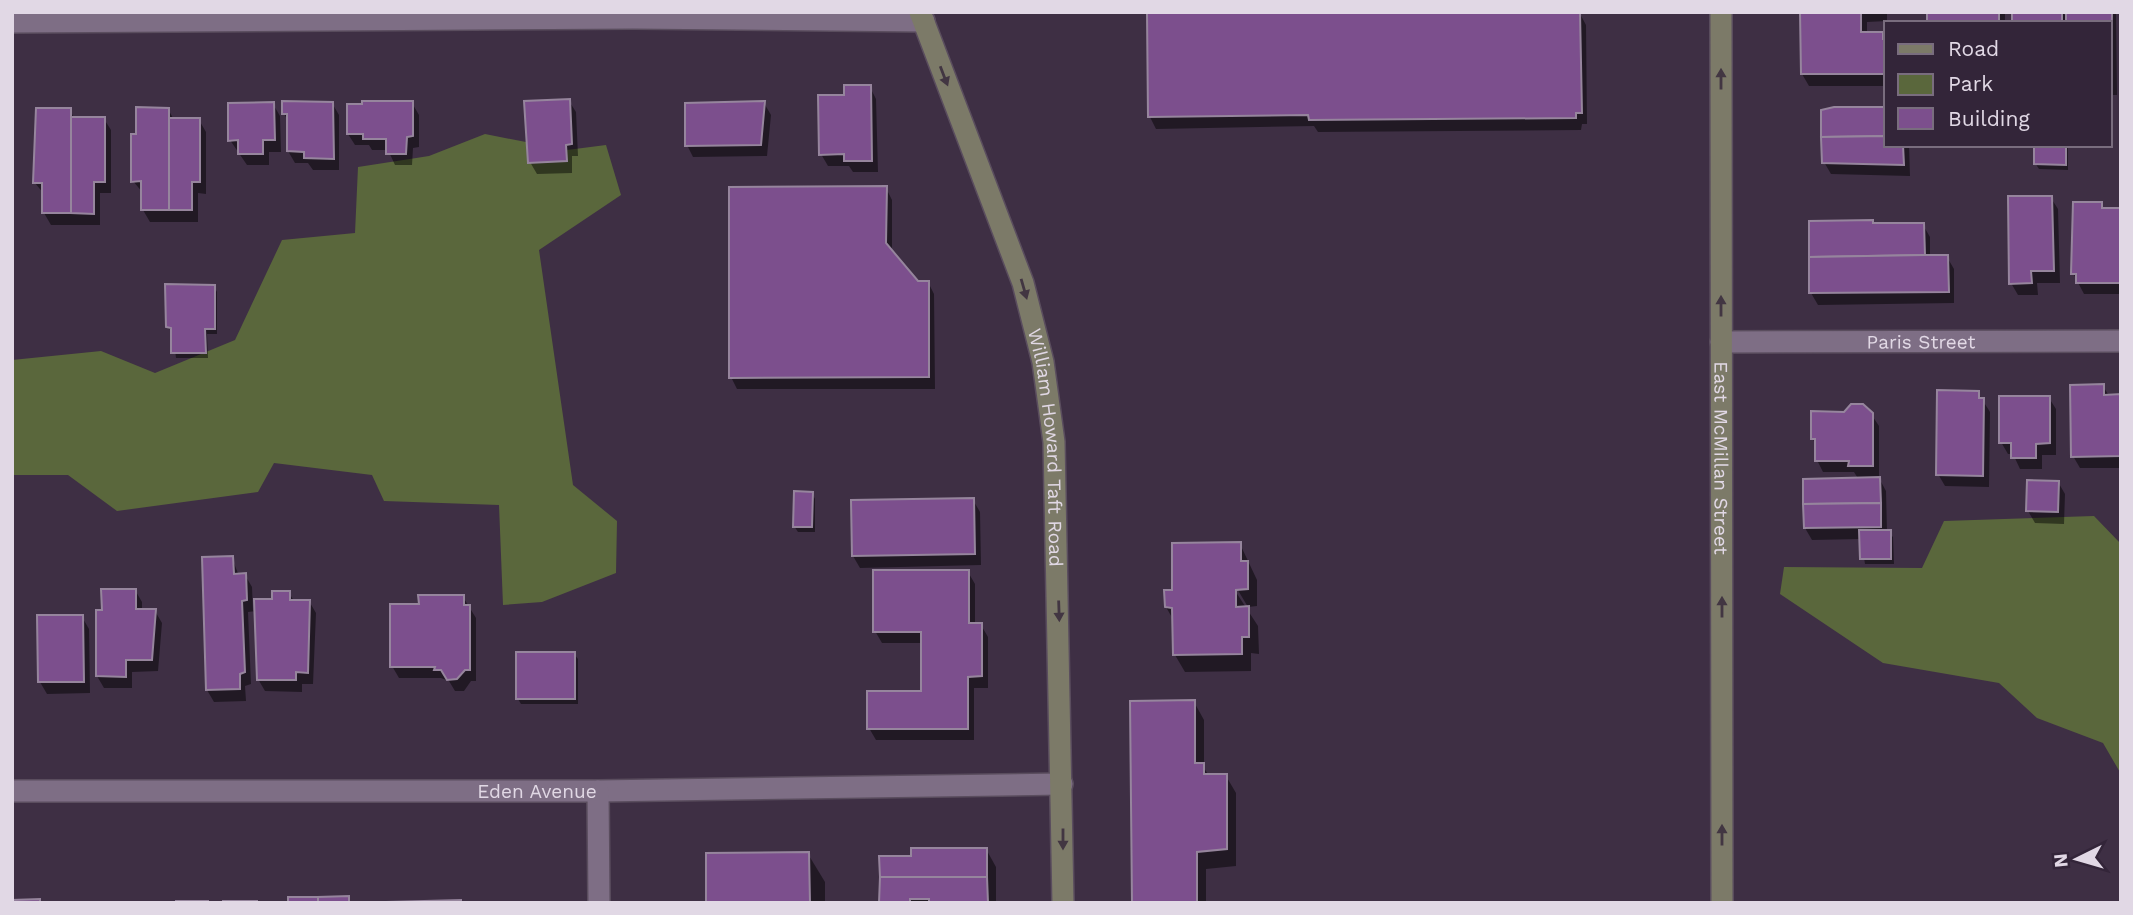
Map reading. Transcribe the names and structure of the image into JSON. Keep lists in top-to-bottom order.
{
  "streets": {
    "main road": ["William Howard Taft Road", "East McMillan Street"],
    "street": ["Paris Street", "Eden Avenue"]
  },
  "crossings": [
    ["Paris Street", "East McMillan Street"],
    ["William Howard Taft Road", "Eden Avenue"]
  ],
  "one_way": ["William Howard Taft Road", "East McMillan Street"],
  "legend": ["Road", "Park", "Building"],
  "north": "left"
}
